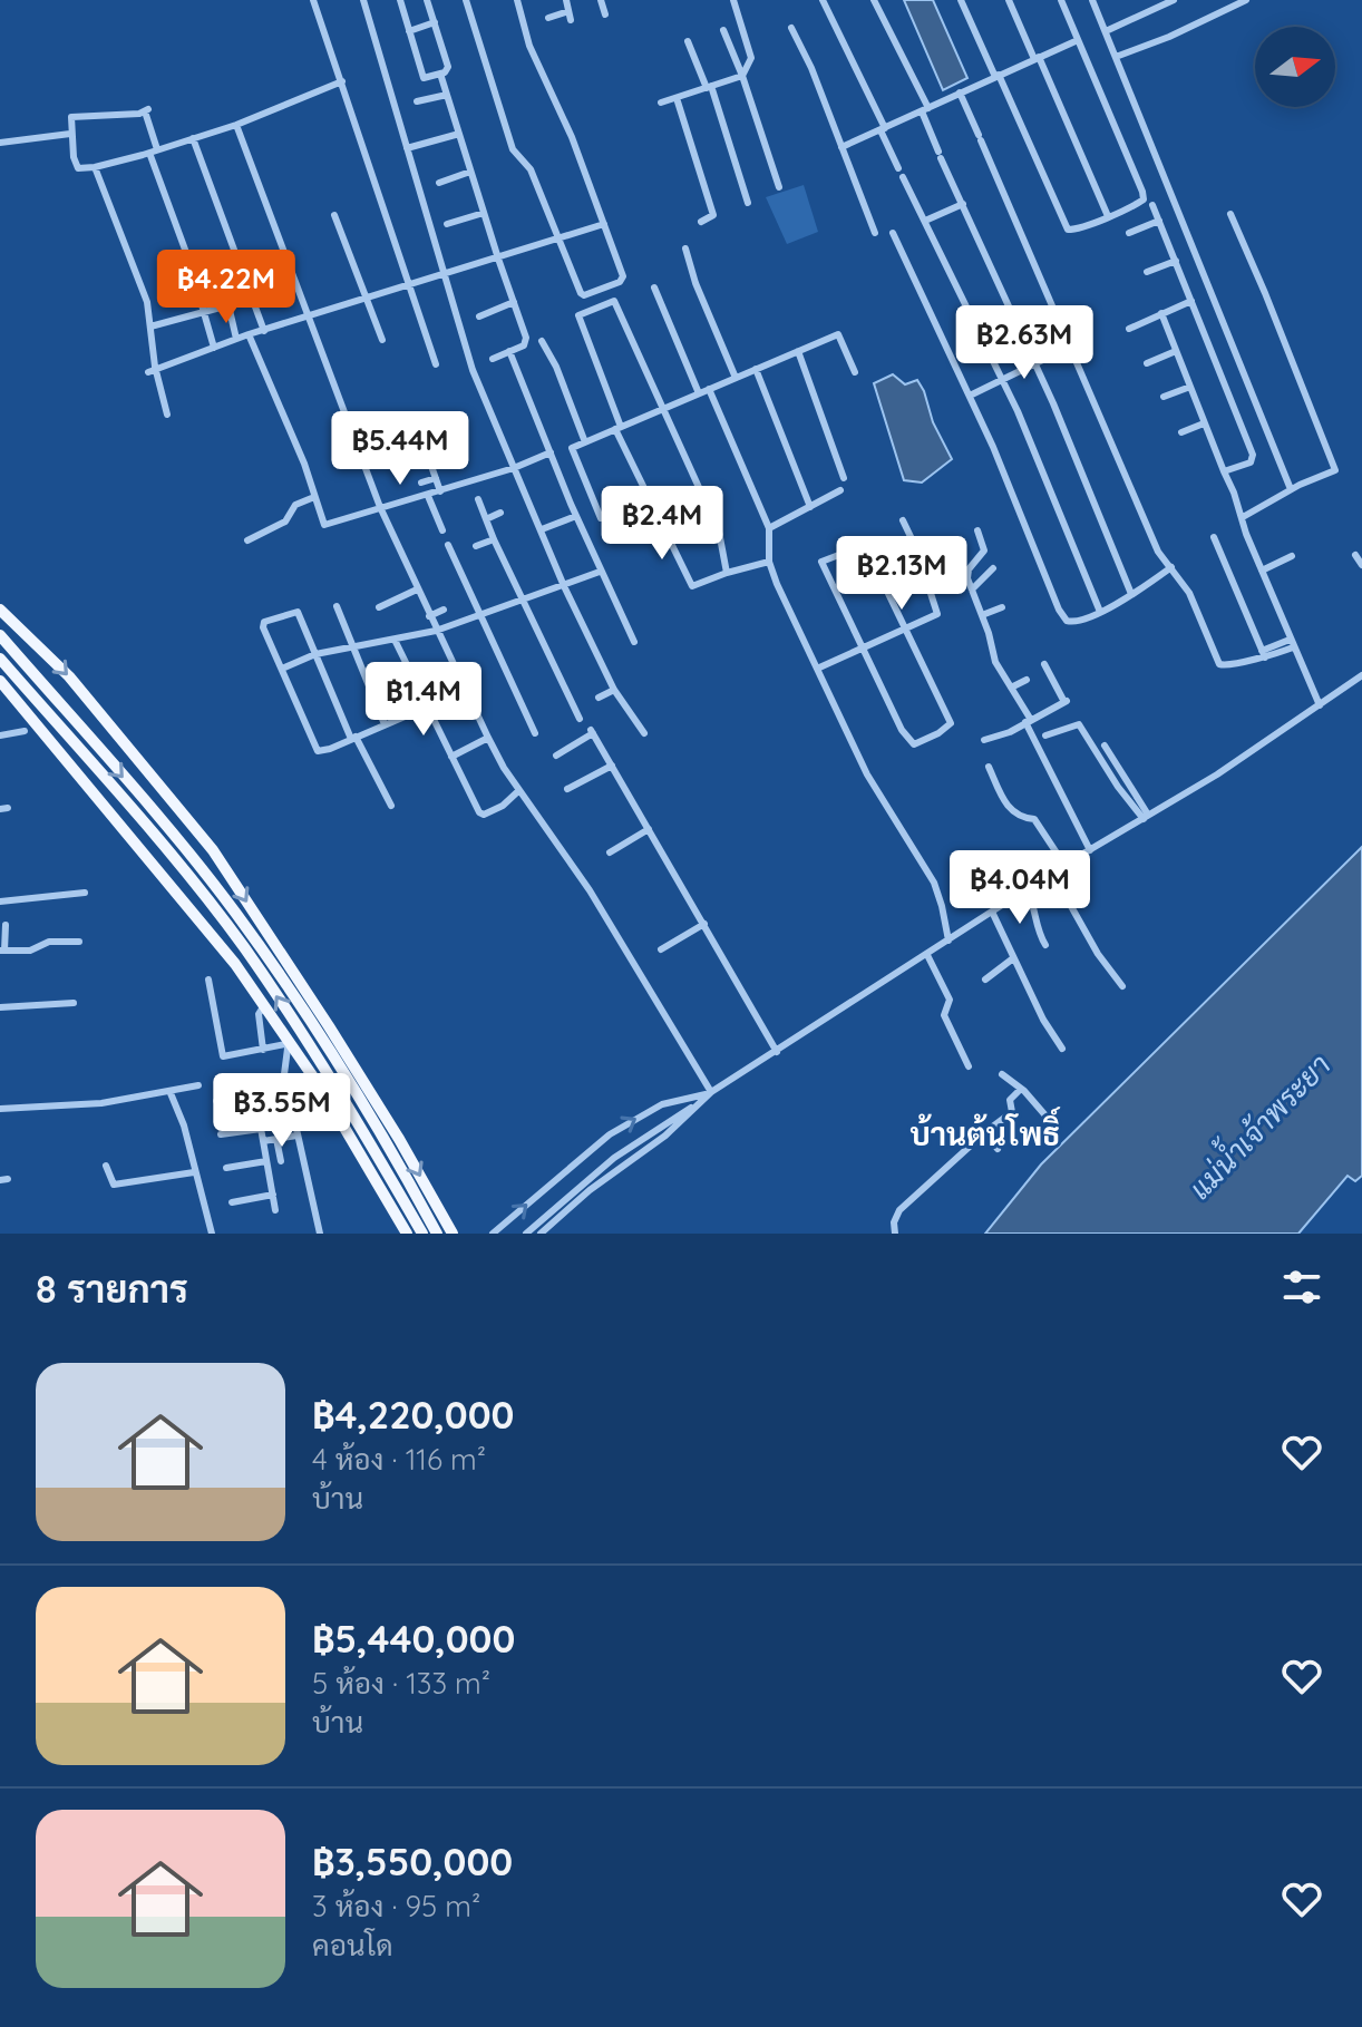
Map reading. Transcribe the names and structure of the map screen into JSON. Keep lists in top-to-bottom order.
{
  "districts": ["บ้านต้นโพธิ์"],
  "water": ["แม่น้ำเจ้าพระยา"],
  "north": "right",
  "page": {
    "price": [
      "฿4.22M",
      "฿2.63M",
      "฿5.44M",
      "฿2.4M",
      "฿2.13M",
      "฿1.4M",
      "฿4.04M",
      "฿3.55M"
    ],
    "heading": "8 รายการ",
    "list": [
      {
        "name": "฿4,220,000",
        "note": "4 ห้อง · 116 m² · บ้าน"
      },
      {
        "name": "฿5,440,000",
        "note": "5 ห้อง · 133 m² · บ้าน"
      },
      {
        "name": "฿3,550,000",
        "note": "3 ห้อง · 95 m² · คอนโด"
      }
    ]
  }
}
